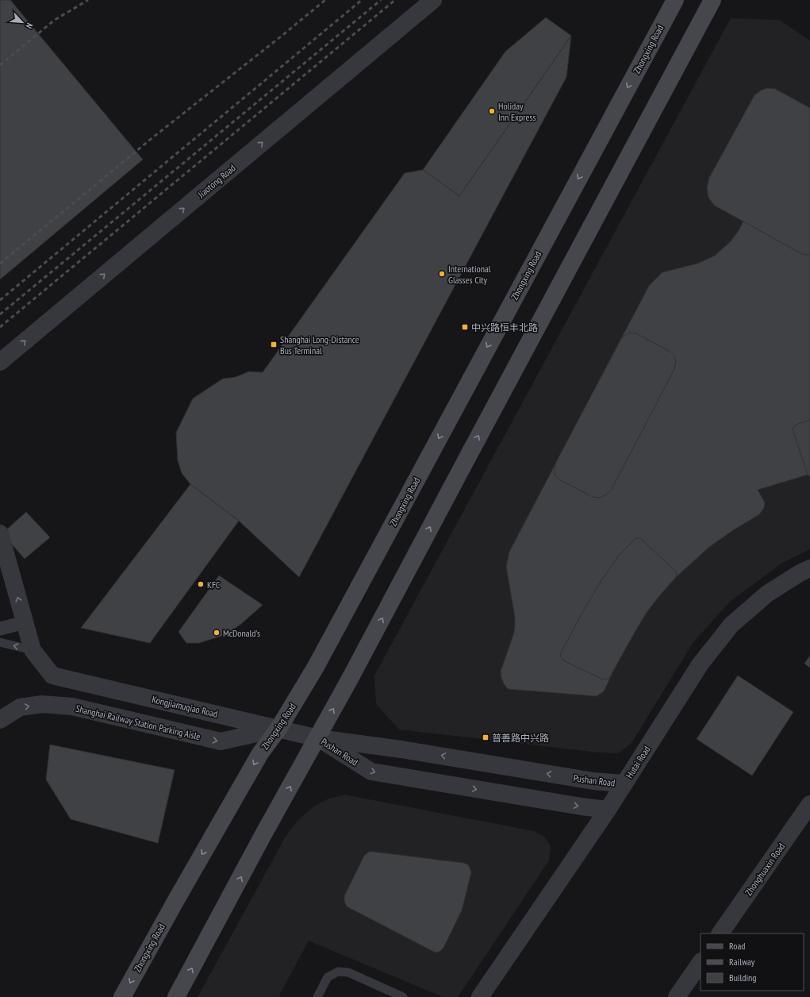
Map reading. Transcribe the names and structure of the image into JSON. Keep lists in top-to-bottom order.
{
  "streets": {
    "main road": ["Zhongxing Road"],
    "street": [
      "Jiaotong Road",
      "Kongjiamuqiao Road",
      "Shanghai Railway Station Parking Aisle",
      "Pushan Road",
      "Hutai Road",
      "Zhonghuaxin Road"
    ]
  },
  "crossings": [
    ["Zhongxing Road", "Kongjiamuqiao Road"],
    ["Zhongxing Road", "Shanghai Railway Station Parking Aisle"],
    ["Kongjiamuqiao Road", "Shanghai Railway Station Parking Aisle"],
    ["Kongjiamuqiao Road", "Pushan Road"],
    ["Pushan Road", "Hutai Road"]
  ],
  "one_way": ["Jiaotong Road", "Shanghai Railway Station Parking Aisle"],
  "places": {
    "other": [
      "Holiday Inn Express",
      "International Glasses City",
      "KFC",
      "McDonald's"
    ],
    "transit": ["中兴路恒丰北路", "Shanghai Long-Distance Bus Terminal", "普善路中兴路"]
  },
  "legend": ["Road", "Railway", "Building"],
  "north": "bottom right"
}
